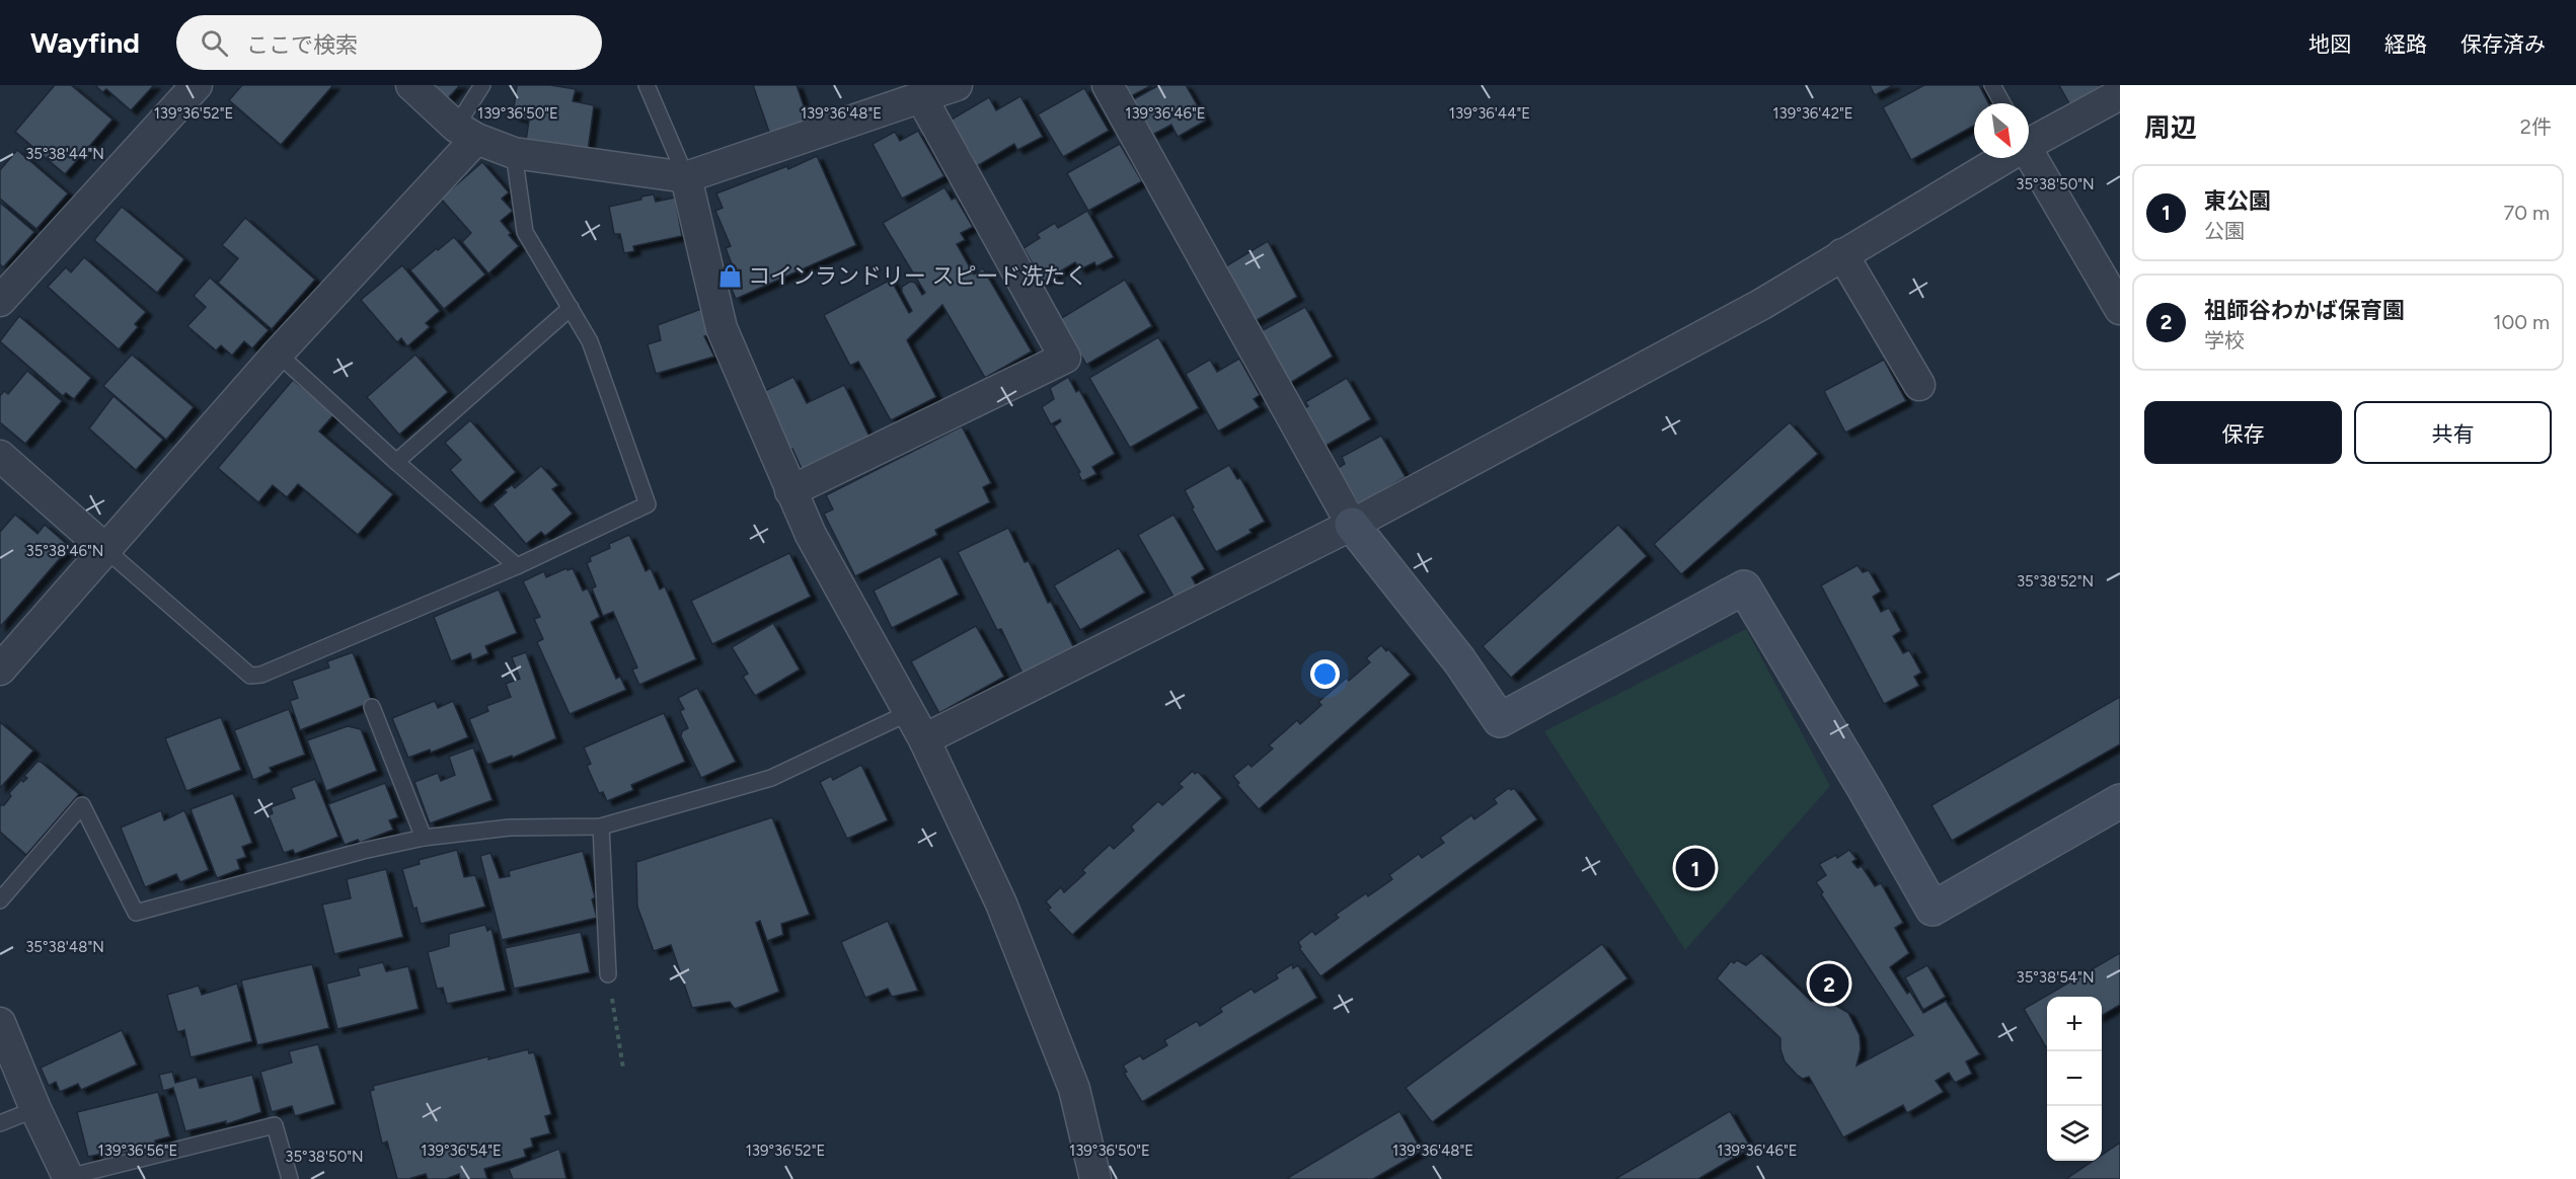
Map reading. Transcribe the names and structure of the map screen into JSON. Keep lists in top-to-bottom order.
{
  "places": {
    "shop": ["コインランドリー スピード洗たく"]
  },
  "north": "bottom right",
  "page": {
    "header": "Wayfind",
    "search": "ここで検索",
    "nav": ["地図", "経路", "保存済み"],
    "heading": ["周辺", "2件"],
    "list": [
      {
        "mark": "1",
        "name": "東公園",
        "note": "公園",
        "value": "70 m"
      },
      {
        "mark": "2",
        "name": "祖師谷わかば保育園",
        "note": "学校",
        "value": "100 m"
      }
    ],
    "buttons": ["保存", "共有"],
    "pins": ["1", "2"],
    "map_buttons": ["+", "−"]
  },
  "coordinates": [
    "139°36'52\"E",
    "139°36'50\"E",
    "139°36'48\"E",
    "139°36'46\"E",
    "139°36'44\"E",
    "139°36'42\"E",
    "35°38'44\"N",
    "35°38'50\"N",
    "35°38'46\"N",
    "35°38'52\"N",
    "35°38'48\"N",
    "35°38'54\"N",
    "139°36'56\"E",
    "139°36'54\"E"
  ]
}
